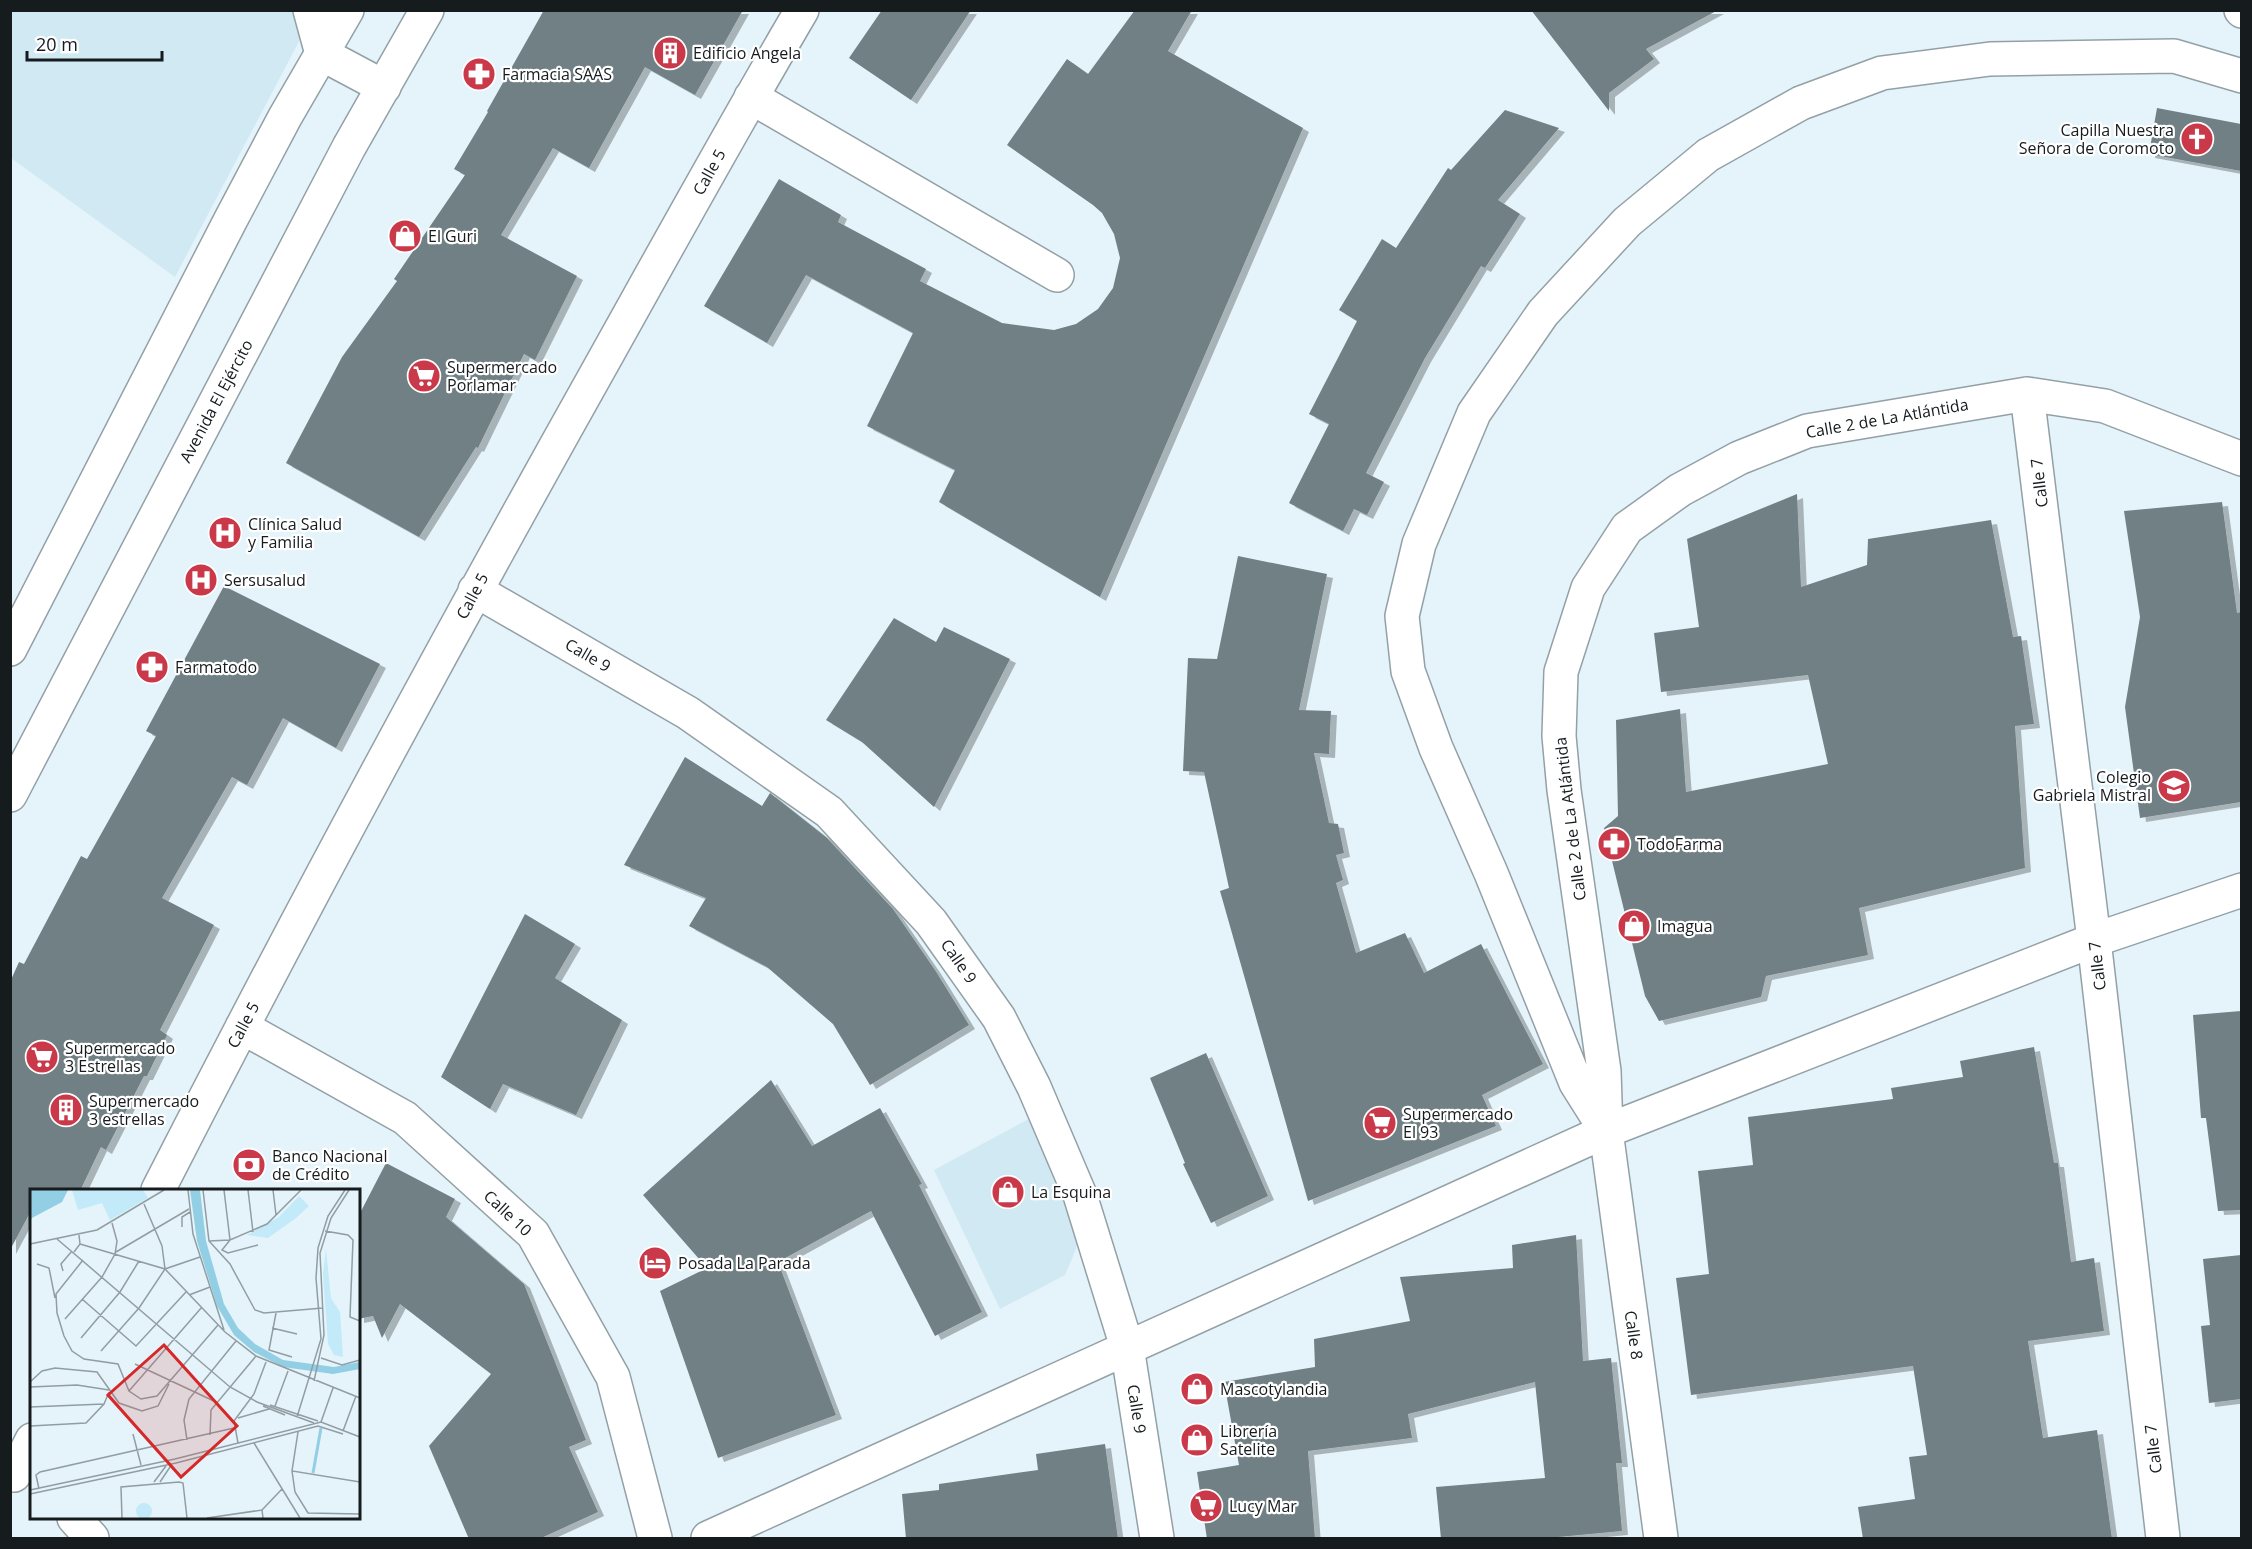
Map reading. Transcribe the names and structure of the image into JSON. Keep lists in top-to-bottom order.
{
  "streets": {
    "street": [
      "Calle 5",
      "Avenida El Ejército",
      "Calle 2 de La Atlántida",
      "Calle 7",
      "Calle 9",
      "Calle 10",
      "Calle 8"
    ]
  },
  "crossings": [
    ["Calle 5", "Calle 9"],
    ["Calle 5", "Calle 10"],
    ["Calle 2 de La Atlántida", "Calle 7"],
    ["Calle 2 de La Atlántida", "Calle 8"]
  ],
  "places": {
    "building": ["Edificio Angela", "Supermercado 3 estrellas"],
    "pharmacy": ["Farmacia SAAS", "Farmatodo", "TodoFarma"],
    "church": ["Capilla Nuestra Señora de Coromoto"],
    "shop": [
      "El Guri",
      "Imagua",
      "La Esquina",
      "Mascotylandia",
      "Librería Satelite"
    ],
    "supermarket": [
      "Supermercado Porlamar",
      "Supermercado 3 Estrellas",
      "Supermercado El 93",
      "Lucy Mar"
    ],
    "hospital": ["Clínica Salud y Familia", "Sersusalud"],
    "school or university": ["Colegio Gabriela Mistral"],
    "bank": ["Banco Nacional de Crédito"],
    "hotel": ["Posada La Parada"]
  },
  "scale_bar": "20 m"
}
